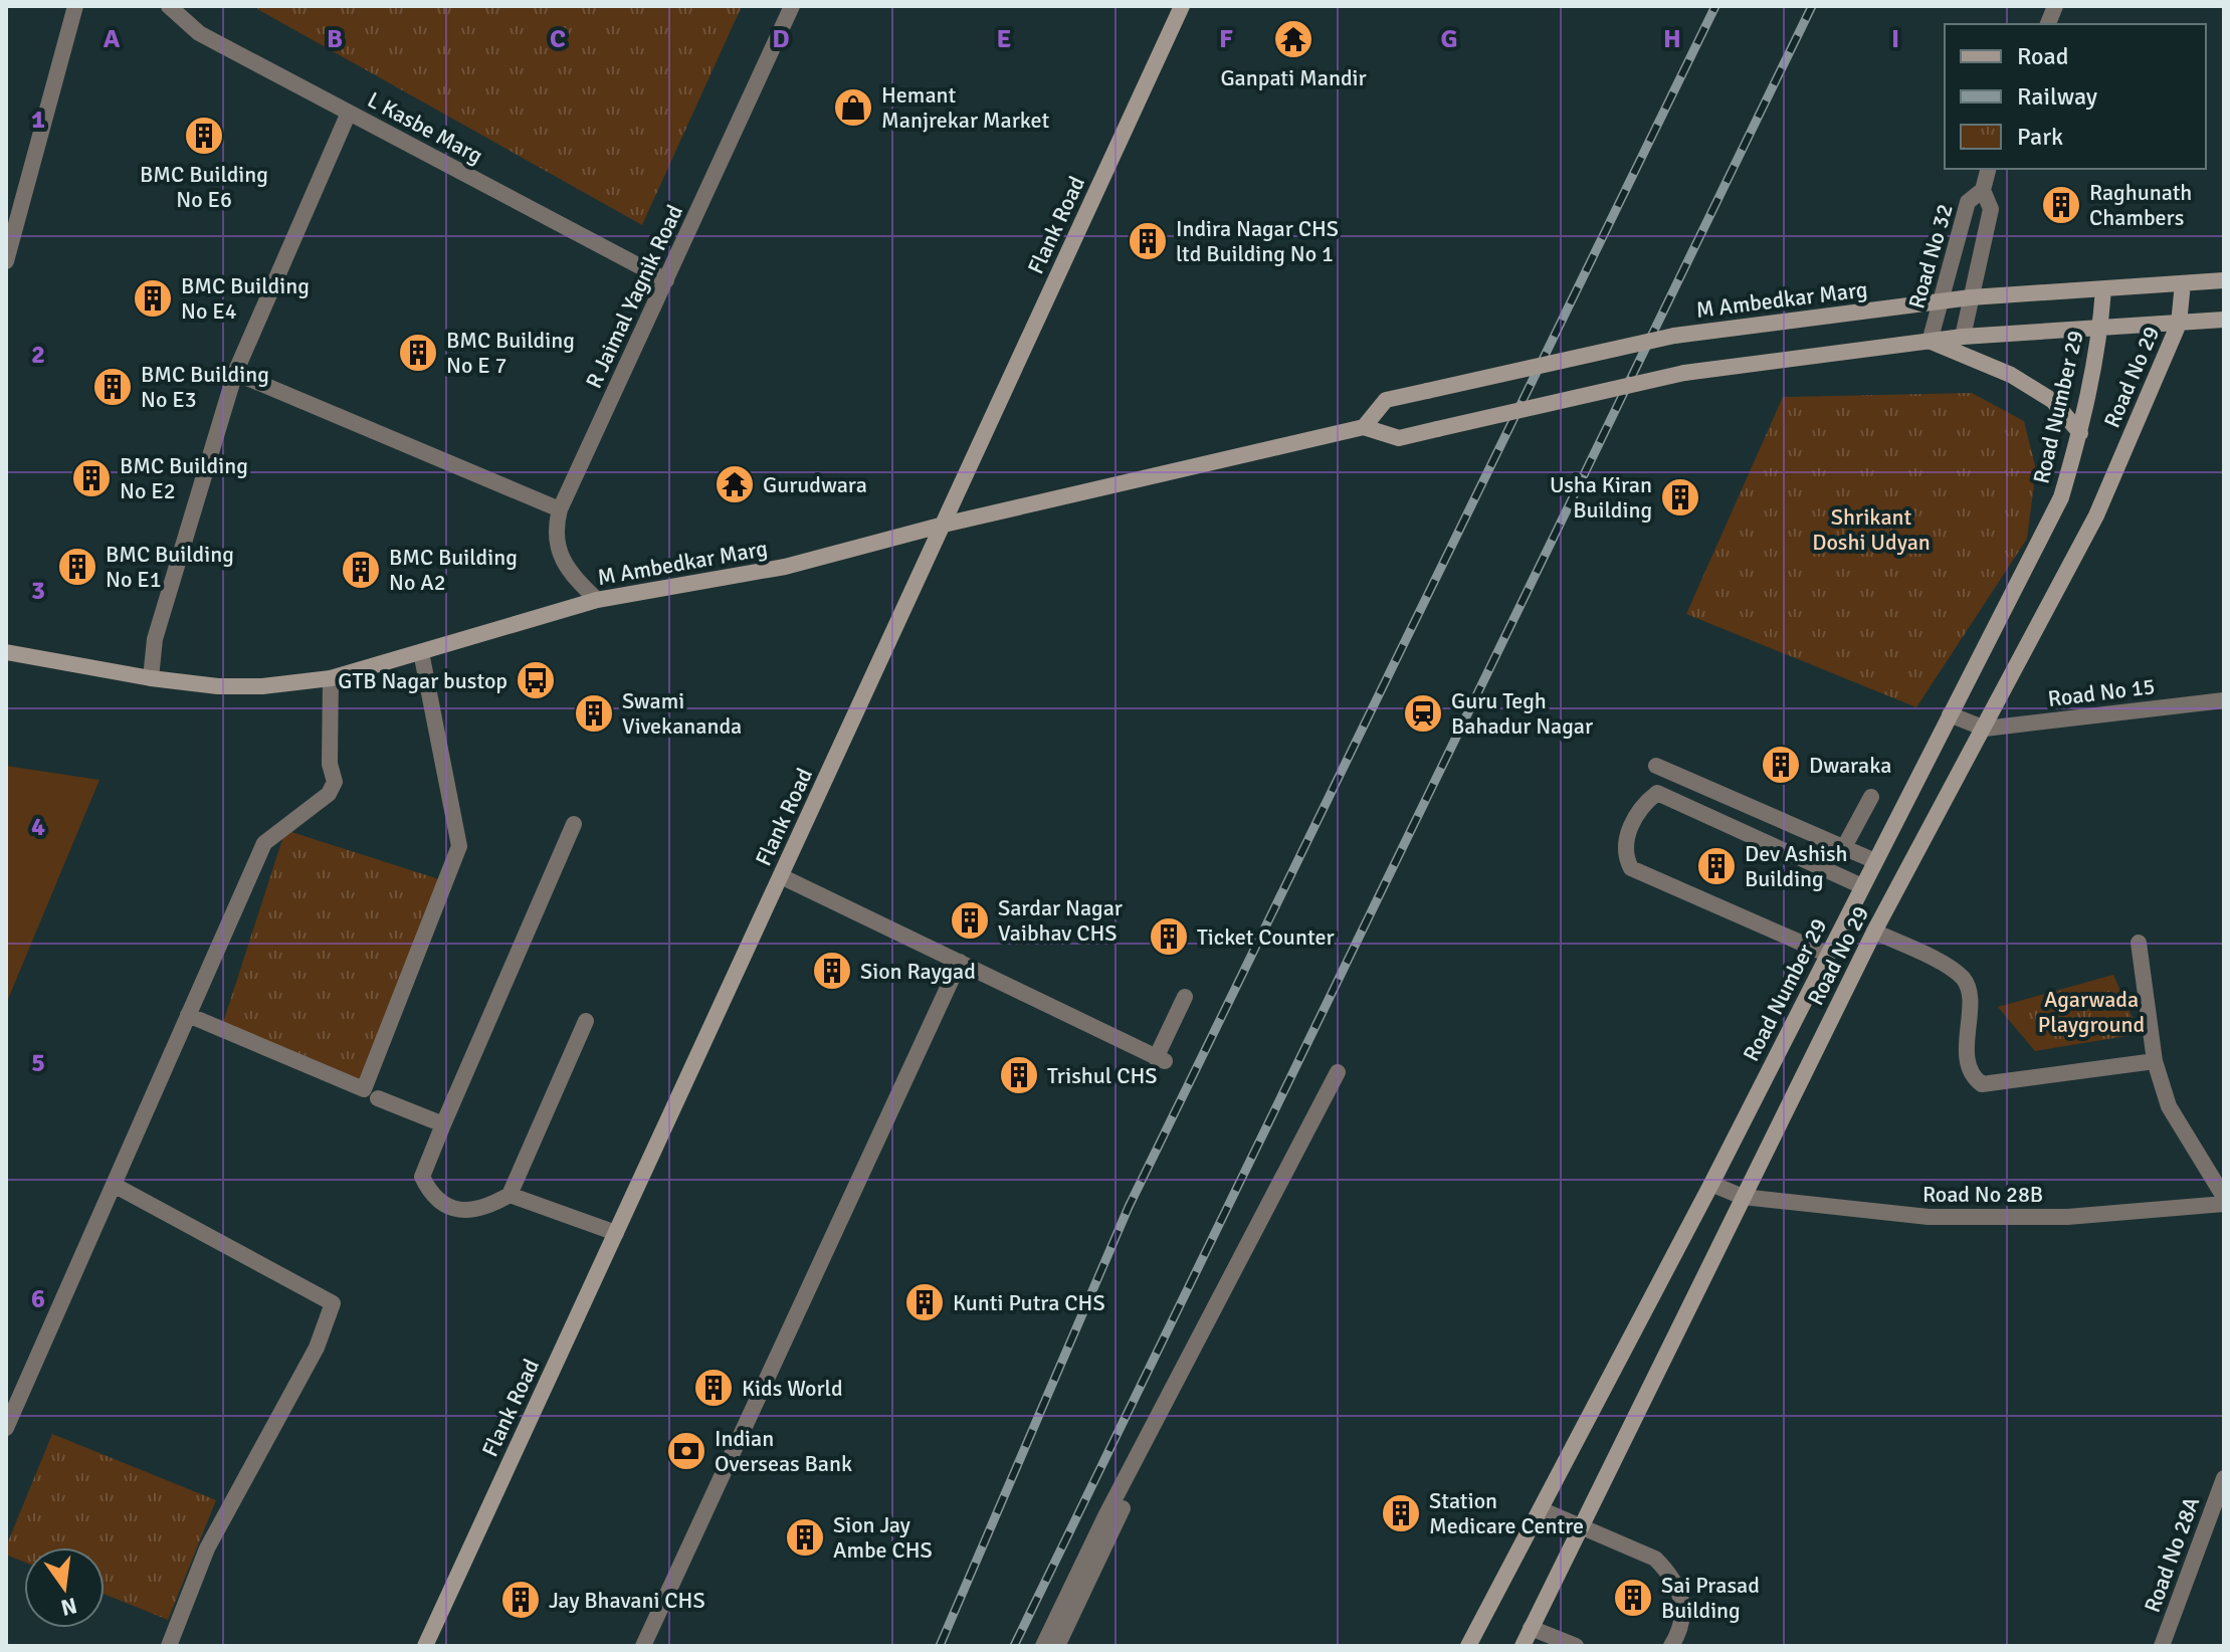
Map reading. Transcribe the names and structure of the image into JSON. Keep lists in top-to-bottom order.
{
  "streets": {
    "main road": [
      "Flank Road",
      "M Ambedkar Marg",
      "Road No 29",
      "Road Number 29"
    ],
    "street": [
      "L Kasbe Marg",
      "Road No 32",
      "R Jaimal Yagnik Road",
      "Road No 15",
      "Road No 28B",
      "Road No 28A"
    ]
  },
  "crossings": [
    ["L Kasbe Marg", "R Jaimal Yagnik Road"],
    ["Flank Road", "M Ambedkar Marg"],
    ["Road No 32", "M Ambedkar Marg"],
    ["R Jaimal Yagnik Road", "M Ambedkar Marg"],
    ["M Ambedkar Marg", "Road No 29"],
    ["M Ambedkar Marg", "Road Number 29"],
    ["Road No 29", "Road No 15"],
    ["Road No 29", "Road No 28B"],
    ["Road Number 29", "Road No 28B"]
  ],
  "parks": ["Shrikant Doshi Udyan", "Agarwada Playground"],
  "places": {
    "temple": ["Ganpati Mandir", "Gurudwara"],
    "shop": ["Hemant Manjrekar Market"],
    "building": [
      "BMC Building No E6",
      "Raghunath Chambers",
      "Indira Nagar CHS ltd Building No 1",
      "BMC Building No E4",
      "BMC Building No E 7",
      "BMC Building No E3",
      "BMC Building No E2",
      "Usha Kiran Building",
      "BMC Building No E1",
      "BMC Building No A2",
      "Swami Vivekananda",
      "Dwaraka",
      "Dev Ashish Building",
      "Sardar Nagar Vaibhav CHS",
      "Ticket Counter",
      "Sion Raygad",
      "Trishul CHS",
      "Kunti Putra CHS",
      "Kids World",
      "Station Medicare Centre",
      "Sion Jay Ambe CHS",
      "Sai Prasad Building",
      "Jay Bhavani CHS"
    ],
    "bus stop": ["GTB Nagar bustop"],
    "station": ["Guru Tegh Bahadur Nagar"],
    "bank": ["Indian Overseas Bank"]
  },
  "legend": ["Road", "Railway", "Park"],
  "north": "bottom",
  "grid": {
    "columns": [
      "A",
      "B",
      "C",
      "D",
      "E",
      "F",
      "G",
      "H",
      "I"
    ],
    "rows": [
      "1",
      "2",
      "3",
      "4",
      "5",
      "6"
    ]
  }
}
